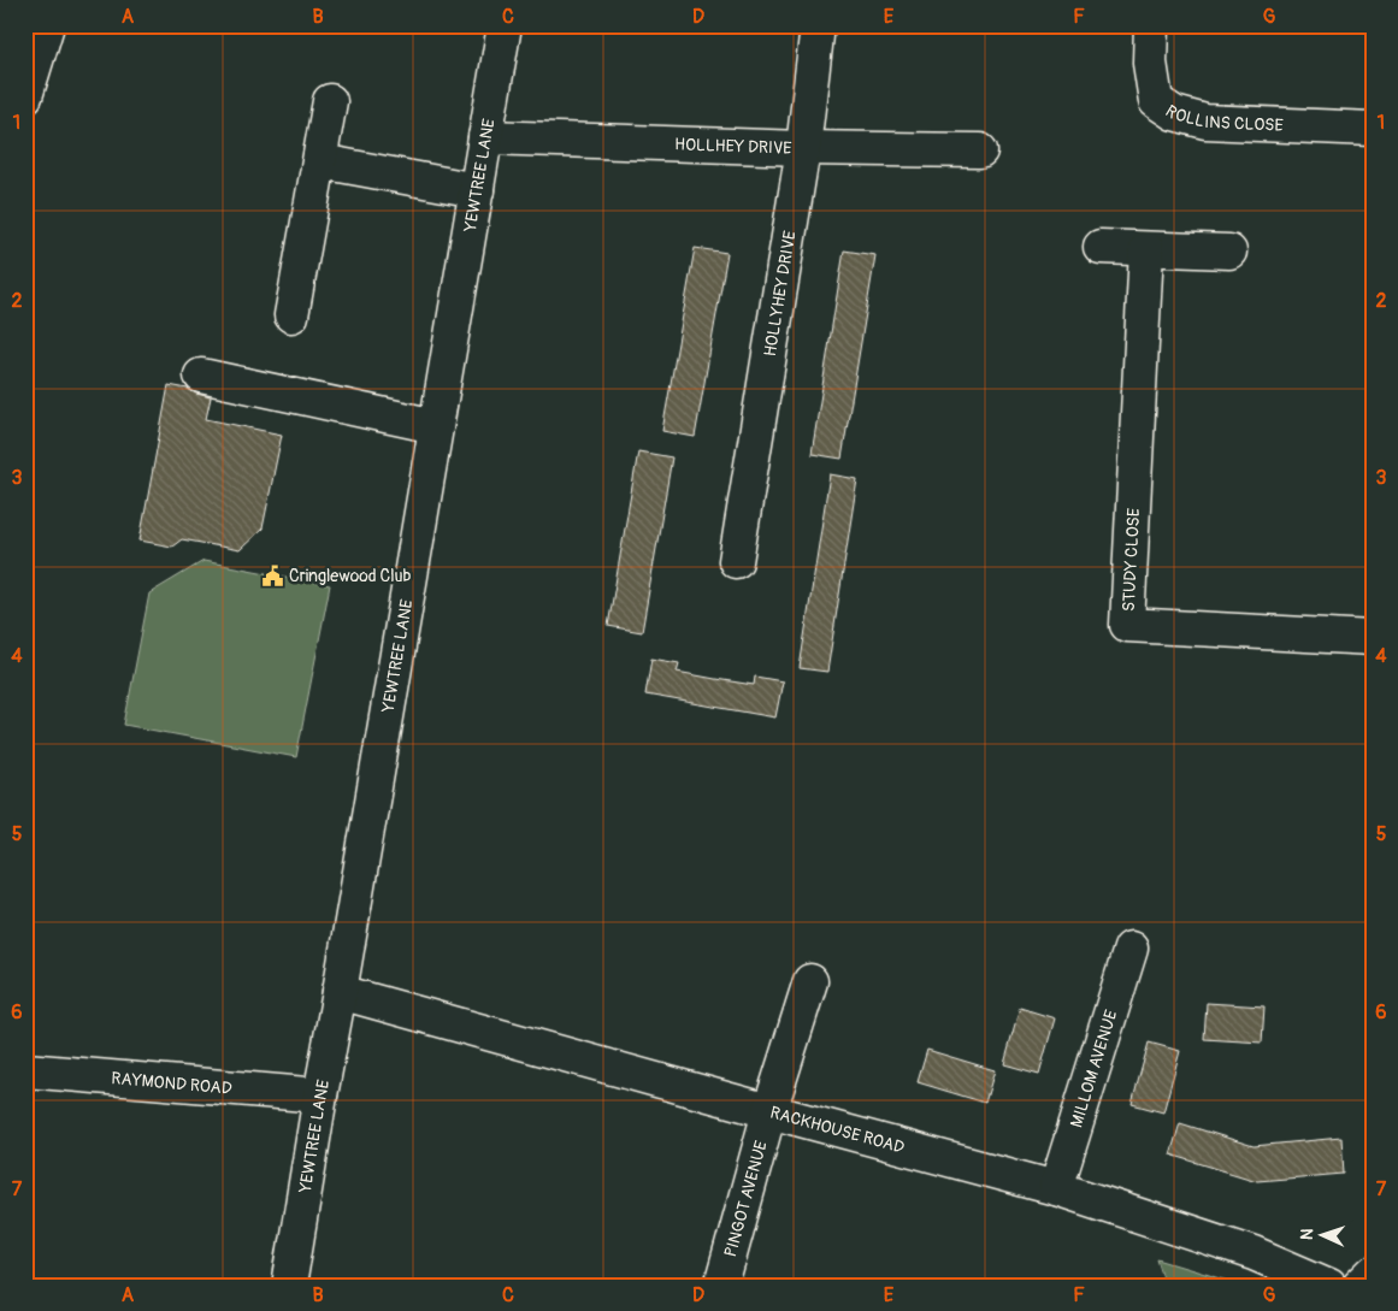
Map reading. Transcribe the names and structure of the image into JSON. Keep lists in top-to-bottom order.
{
  "streets": {
    "street": [
      "ROLLINS CLOSE",
      "HOLLHEY DRIVE",
      "YEWTREE LANE",
      "HOLLYHEY DRIVE",
      "STUDY CLOSE",
      "MILLOM AVENUE",
      "RAYMOND ROAD",
      "RACKHOUSE ROAD",
      "PINGOT AVENUE"
    ]
  },
  "crossings": [
    ["HOLLHEY DRIVE", "YEWTREE LANE"],
    ["HOLLHEY DRIVE", "HOLLYHEY DRIVE"],
    ["YEWTREE LANE", "RAYMOND ROAD"],
    ["YEWTREE LANE", "RACKHOUSE ROAD"],
    ["MILLOM AVENUE", "RACKHOUSE ROAD"],
    ["RACKHOUSE ROAD", "PINGOT AVENUE"]
  ],
  "places": {
    "public building": ["Cringlewood Club"]
  },
  "north": "left",
  "grid": {
    "columns": [
      "A",
      "B",
      "C",
      "D",
      "E",
      "F",
      "G"
    ],
    "rows": [
      "1",
      "2",
      "3",
      "4",
      "5",
      "6",
      "7"
    ]
  }
}
